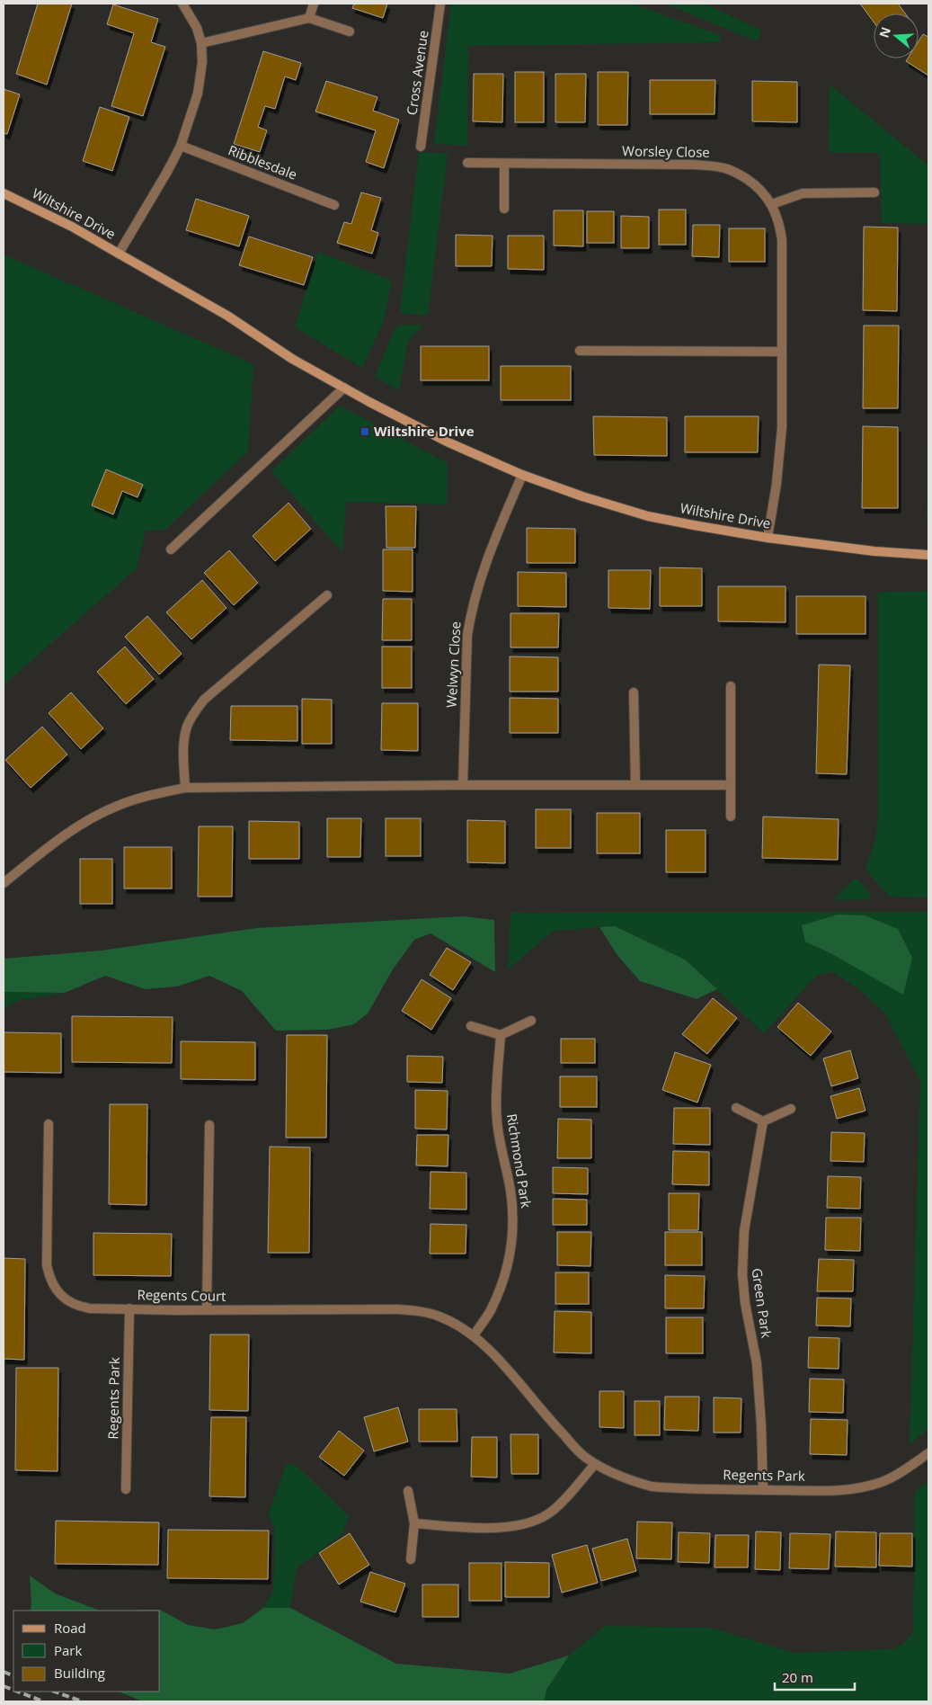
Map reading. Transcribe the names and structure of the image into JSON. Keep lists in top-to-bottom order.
{
  "streets": {
    "street": [
      "Cross Avenue",
      "Worsley Close",
      "Ribblesdale",
      "Wiltshire Drive",
      "Welwyn Close",
      "Richmond Park",
      "Regents Court",
      "Green Park",
      "Regents Park"
    ]
  },
  "crossings": [
    ["Worsley Close", "Wiltshire Drive"],
    ["Wiltshire Drive", "Welwyn Close"],
    ["Richmond Park", "Regents Court"],
    ["Richmond Park", "Regents Park"],
    ["Regents Court", "Regents Park"],
    ["Green Park", "Regents Park"]
  ],
  "places": {
    "transit": ["Wiltshire Drive"]
  },
  "legend": ["Road", "Park", "Building"],
  "scale_bar": "20 m",
  "north": "left"
}
